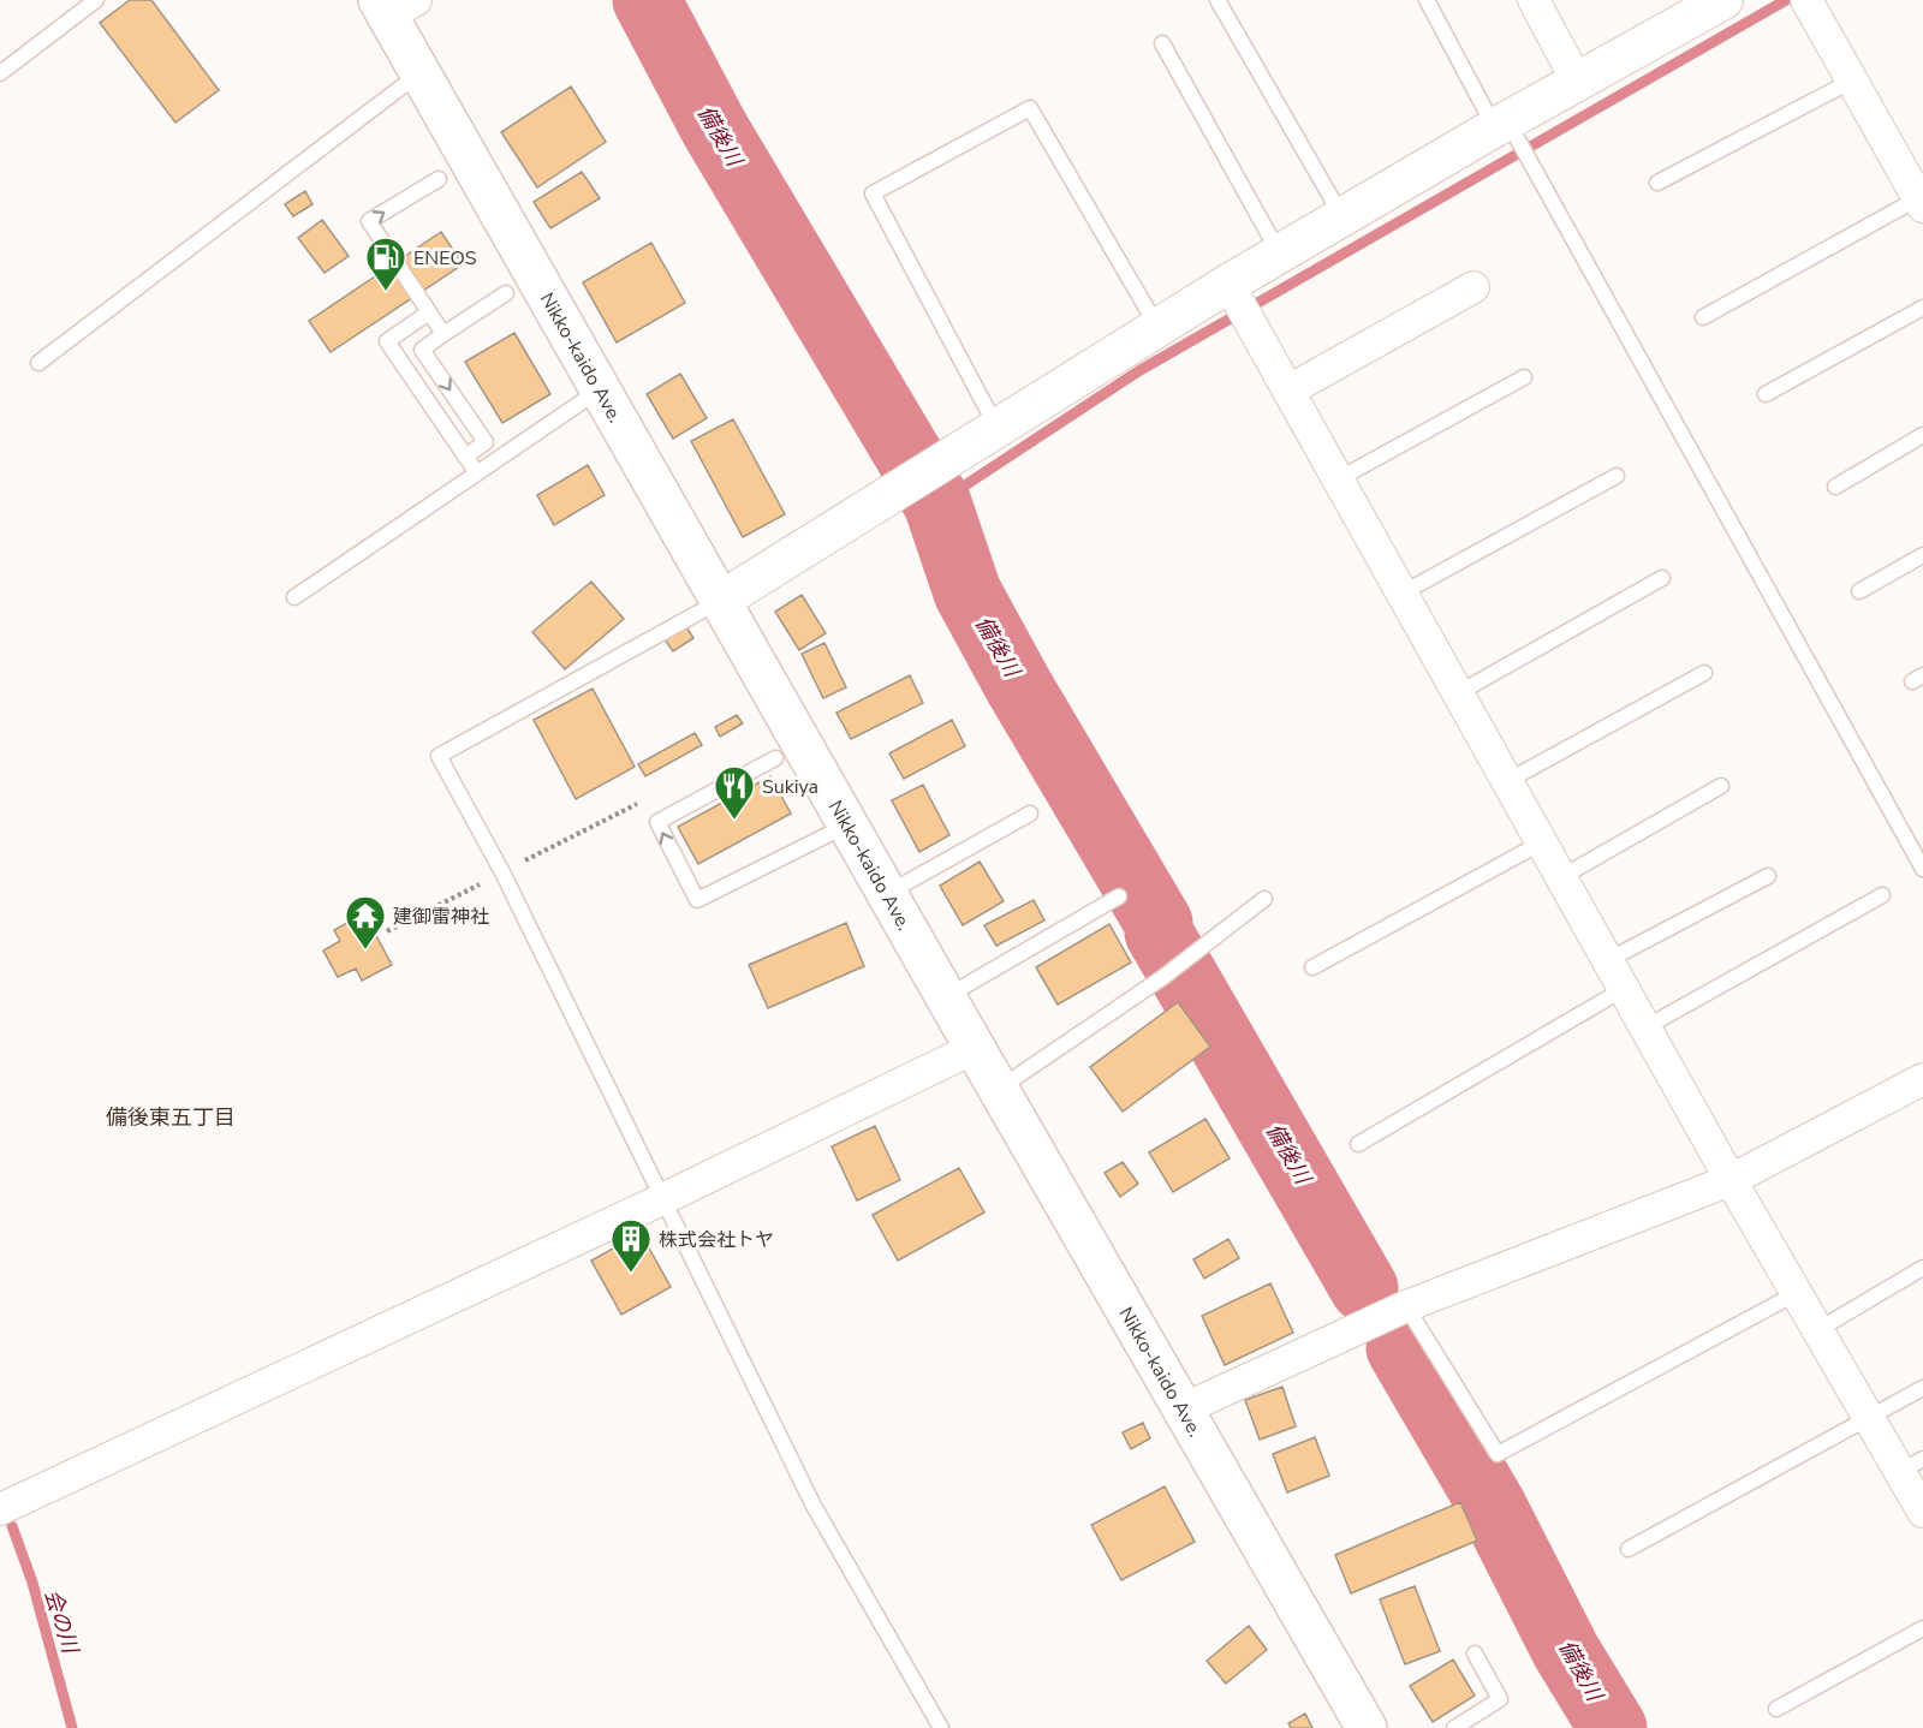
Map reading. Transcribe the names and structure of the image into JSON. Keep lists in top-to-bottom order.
{
  "streets": {
    "highway": ["Nikko-kaido Ave."]
  },
  "districts": ["備後東五丁目"],
  "water": ["備後川", "会の川"],
  "places": {
    "fuel station": ["ENEOS"],
    "restaurant": ["Sukiya"],
    "temple": ["建御雷神社"],
    "building": ["株式会社トヤ"]
  }
}
